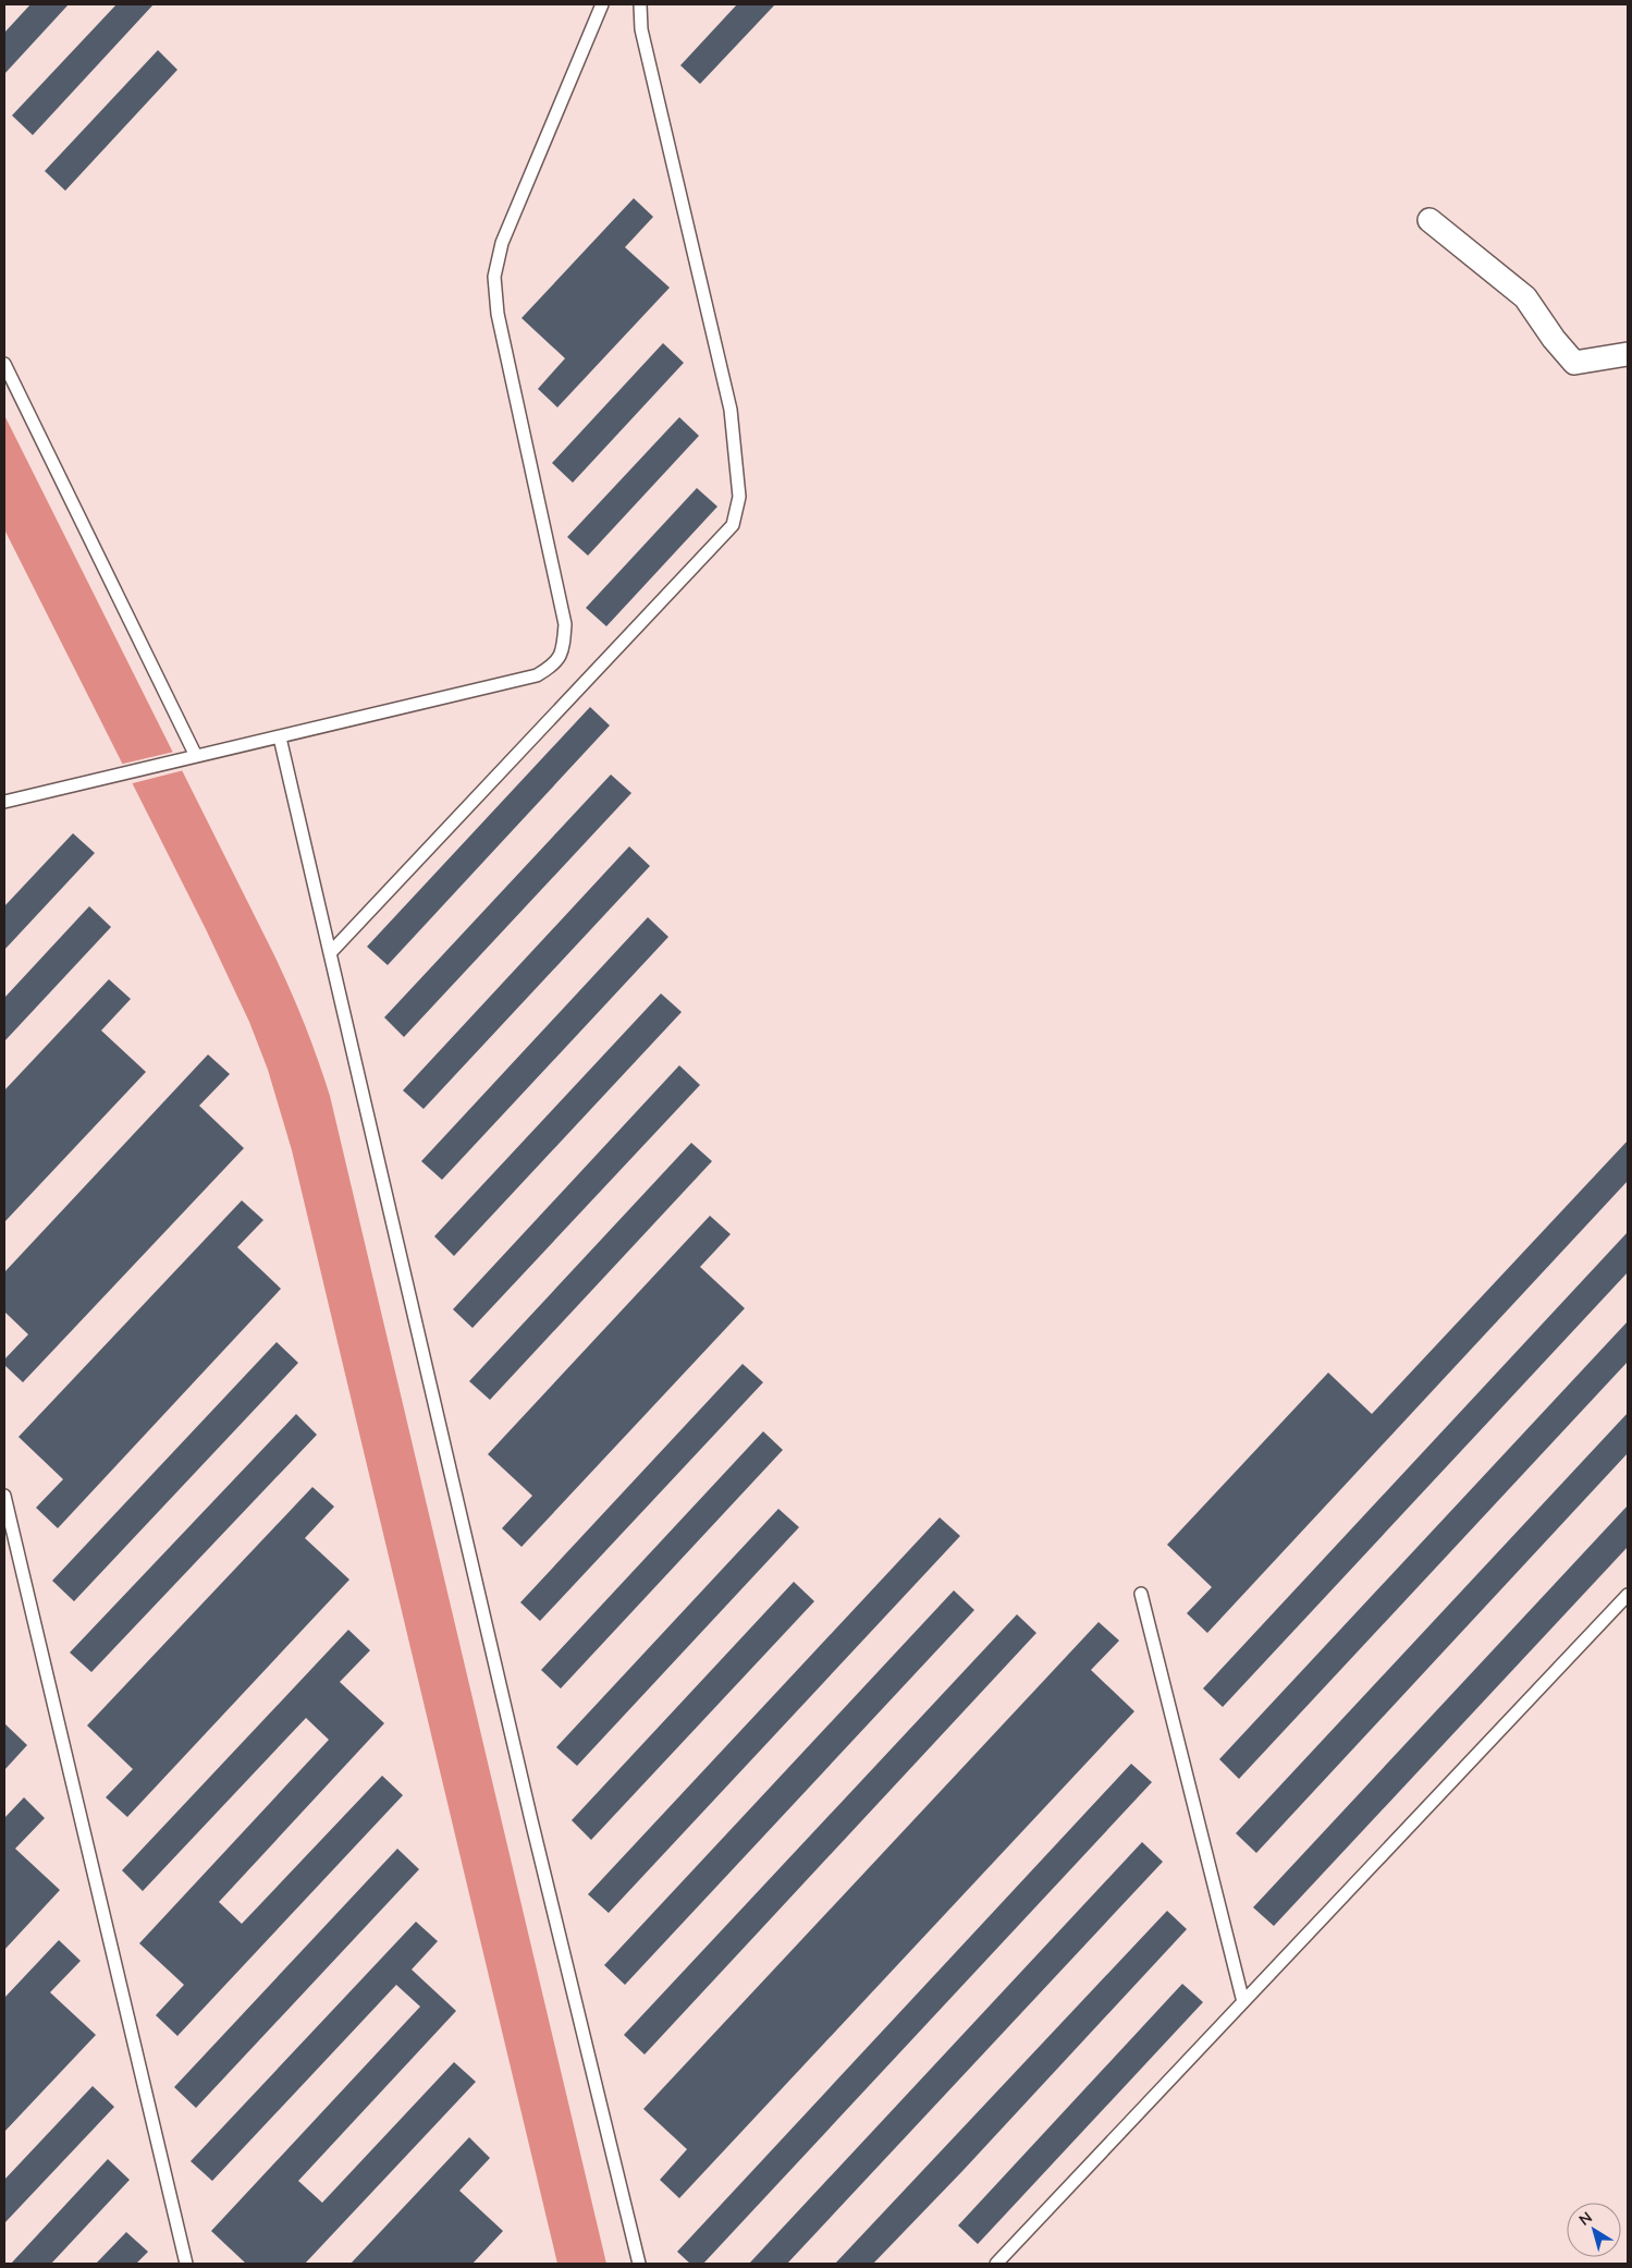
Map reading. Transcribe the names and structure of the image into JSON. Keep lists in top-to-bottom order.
{
  "north": "top left"
}
